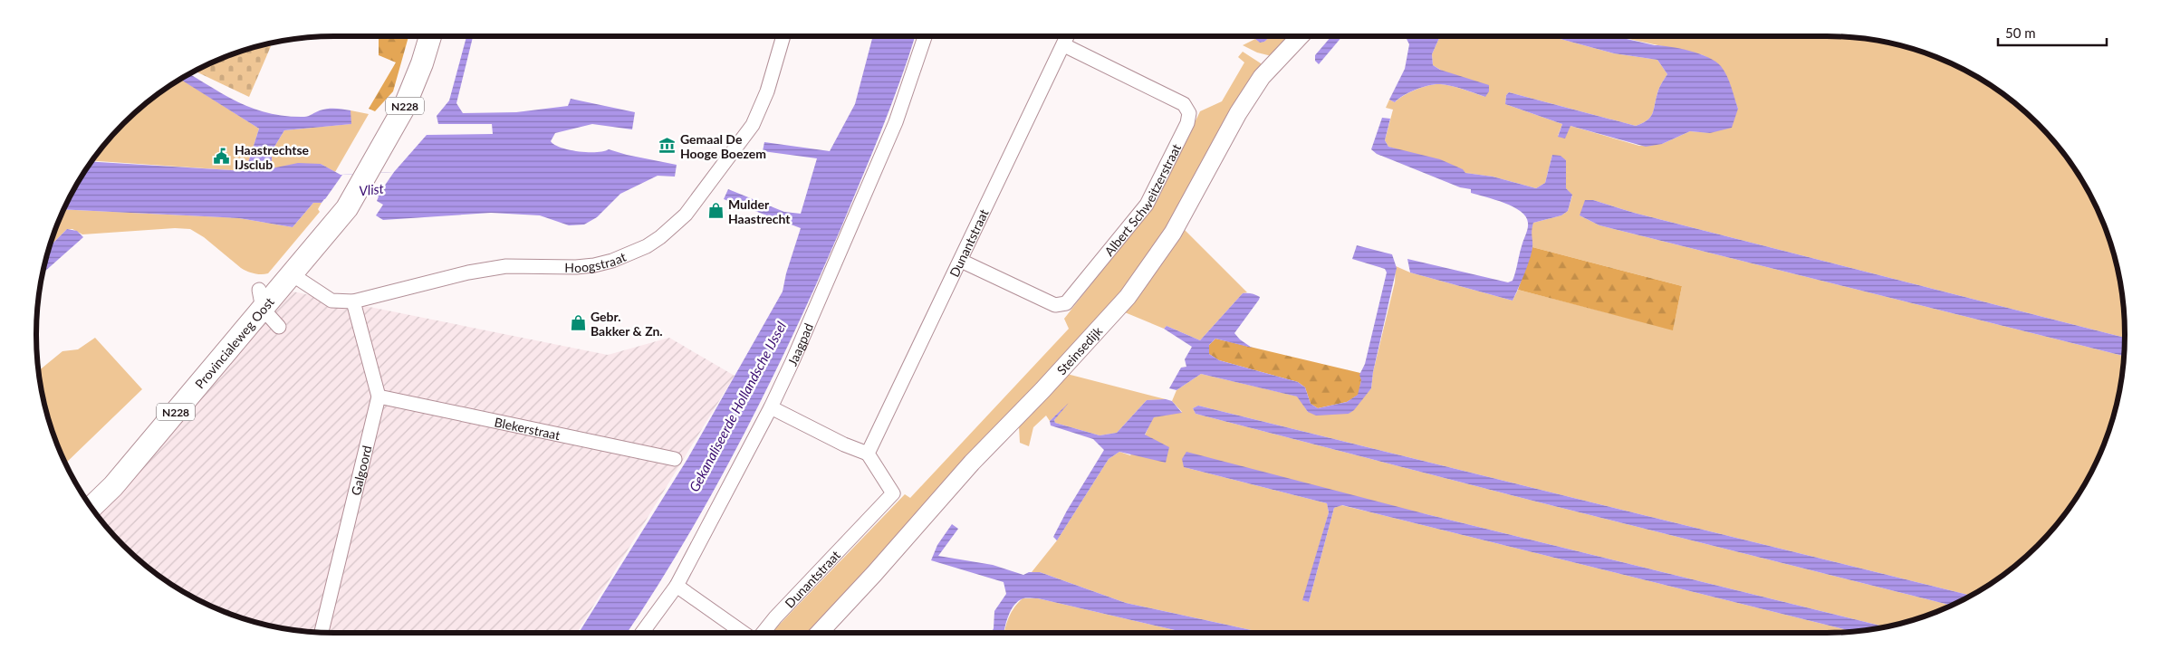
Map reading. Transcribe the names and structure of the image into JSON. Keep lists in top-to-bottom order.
{
  "streets": {
    "main road": ["N228", "Provincialeweg Oost"],
    "street": [
      "Albert Schweitzerstraat",
      "Dunantstraat",
      "Hoogstraat",
      "Jaagpad",
      "Steinsedijk",
      "Blekerstraat",
      "Galgoord"
    ]
  },
  "crossings": [
    ["N228", "Hoogstraat"],
    ["N228", "Provincialeweg Oost"],
    ["Albert Schweitzerstraat", "Dunantstraat"],
    ["Hoogstraat", "Provincialeweg Oost"],
    ["Hoogstraat", "Galgoord"],
    ["Blekerstraat", "Galgoord"]
  ],
  "water": ["Vlist", "Gekanaliseerde Hollandsche IJssel"],
  "places": {
    "museum": ["Gemaal De Hooge Boezem"],
    "public building": ["Haastrechtse IJsclub"],
    "shop": ["Mulder Haastrecht", "Gebr. Bakker & Zn."]
  },
  "scale_bar": "50 m"
}
